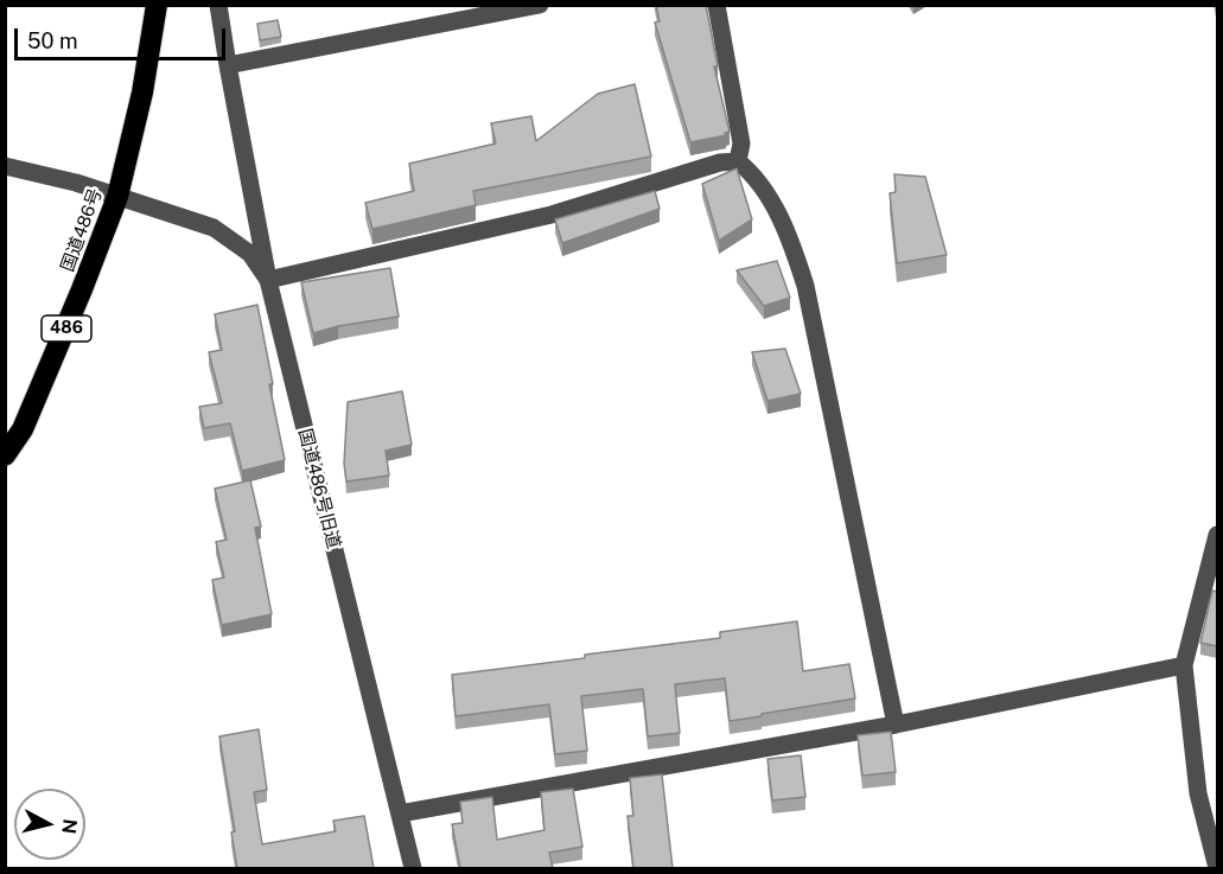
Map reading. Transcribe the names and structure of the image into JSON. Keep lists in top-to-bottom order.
{
  "streets": {
    "highway": ["国道486号", "486"],
    "street": ["国道486号旧道"]
  },
  "crossings": [
    ["国道486号", "国道486号旧道"]
  ],
  "scale_bar": "50 m",
  "north": "right"
}
